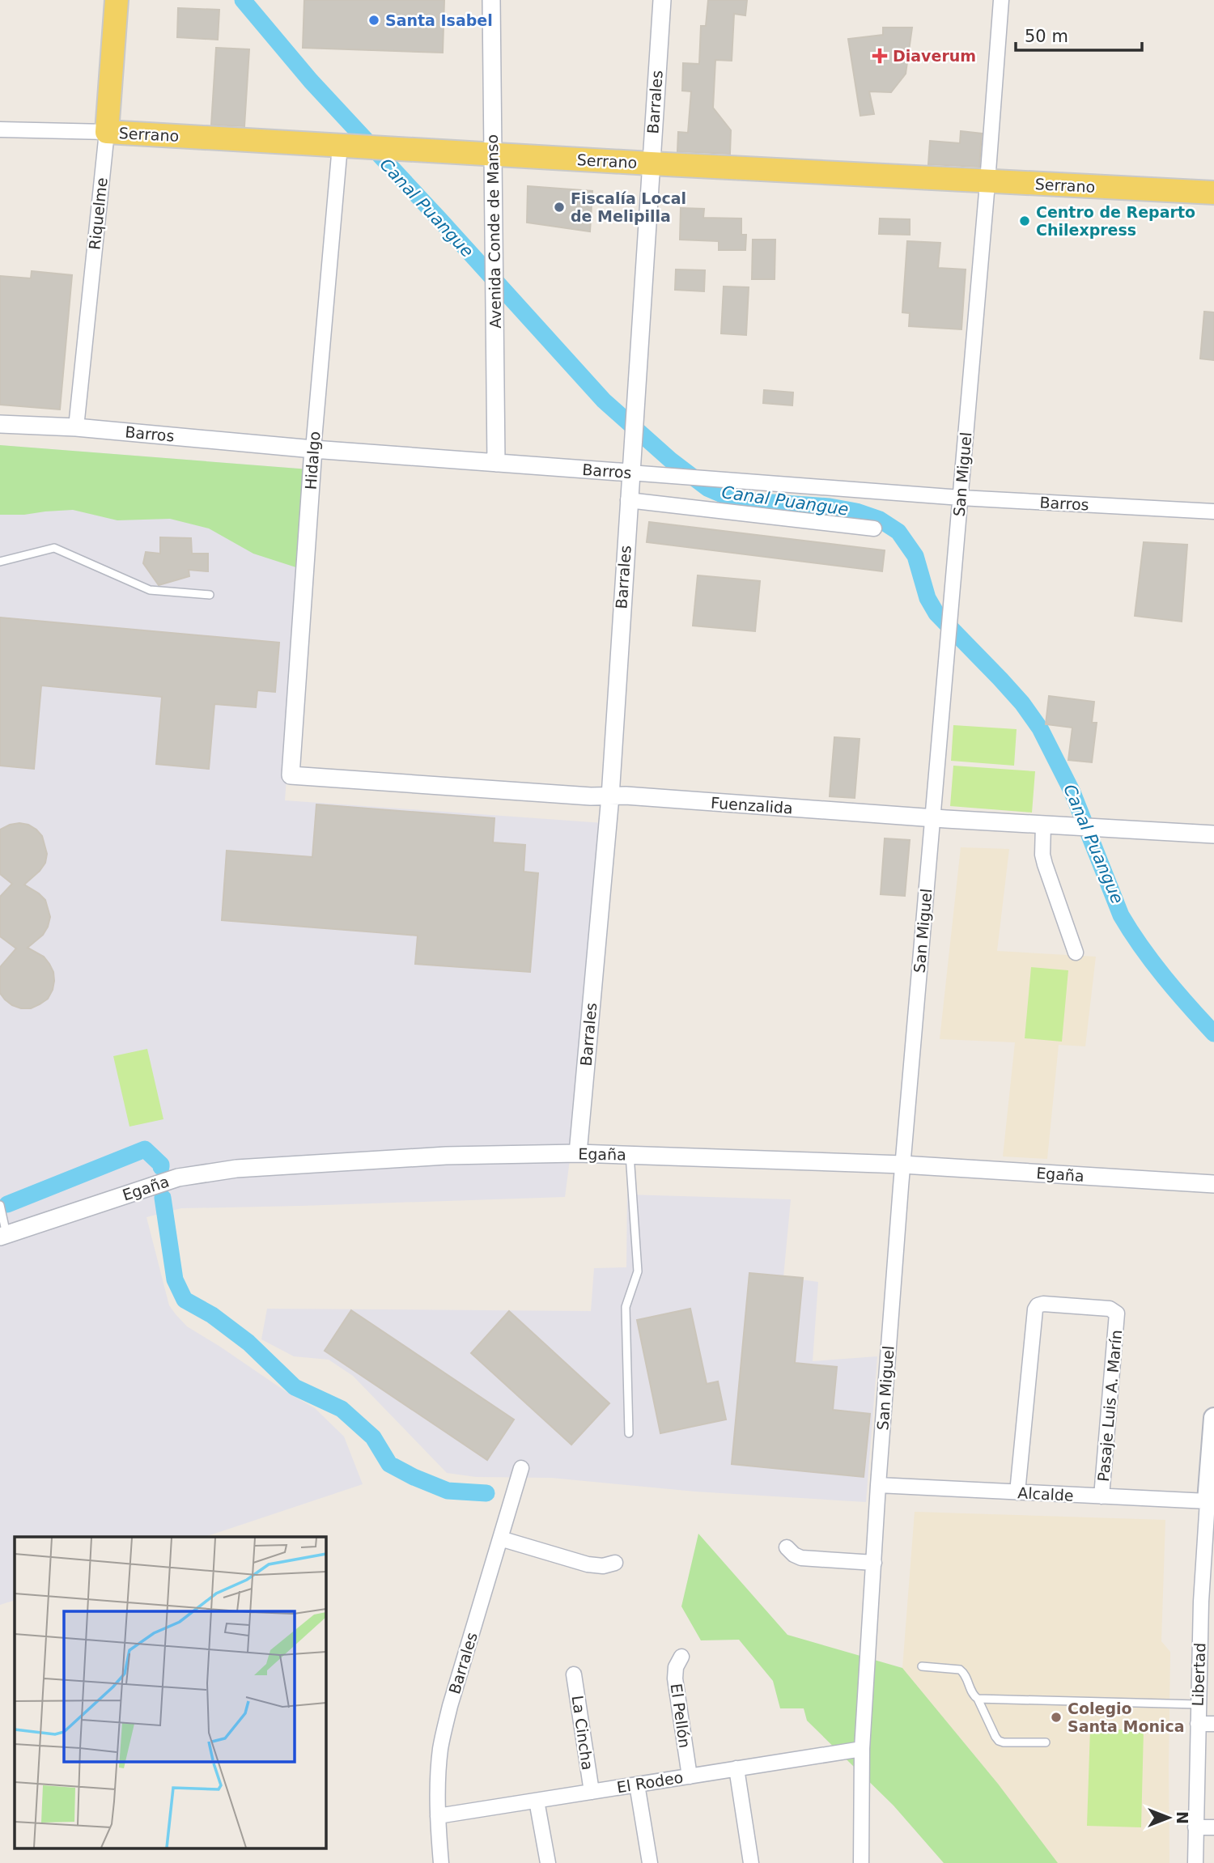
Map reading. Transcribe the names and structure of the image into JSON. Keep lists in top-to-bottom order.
{
  "streets": {
    "main road": ["Serrano", "Riquelme", "Libertad"],
    "street": [
      "Barrales",
      "Avenida Conde de Manso",
      "Barros",
      "Hidalgo",
      "San Miguel",
      "Fuenzalida",
      "Egaña",
      "Pasaje Luis A. Marín",
      "Alcalde",
      "El Pellón",
      "La Cincha",
      "El Rodeo"
    ]
  },
  "crossings": [
    ["Barrales", "Serrano"],
    ["Barrales", "Barros"],
    ["Barrales", "Fuenzalida"],
    ["Barrales", "Egaña"],
    ["Barrales", "El Rodeo"],
    ["Serrano", "Riquelme"],
    ["Serrano", "Avenida Conde de Manso"],
    ["Serrano", "Hidalgo"],
    ["Serrano", "San Miguel"],
    ["Riquelme", "Barros"],
    ["Avenida Conde de Manso", "Barros"],
    ["Barros", "Hidalgo"],
    ["Barros", "San Miguel"],
    ["Hidalgo", "Fuenzalida"],
    ["San Miguel", "Fuenzalida"],
    ["San Miguel", "Egaña"],
    ["San Miguel", "Alcalde"],
    ["San Miguel", "El Rodeo"],
    ["Pasaje Luis A. Marín", "Alcalde"],
    ["Alcalde", "Libertad"],
    ["El Pellón", "El Rodeo"],
    ["La Cincha", "El Rodeo"]
  ],
  "water": ["Canal Puangue"],
  "places": {
    "other": [
      "Santa Isabel",
      "Fiscalía Local de Melipilla",
      "Centro de Reparto Chilexpress",
      "Colegio Santa Monica"
    ],
    "health": ["Diaverum"]
  },
  "scale_bar": "50 m",
  "north": "right"
}
